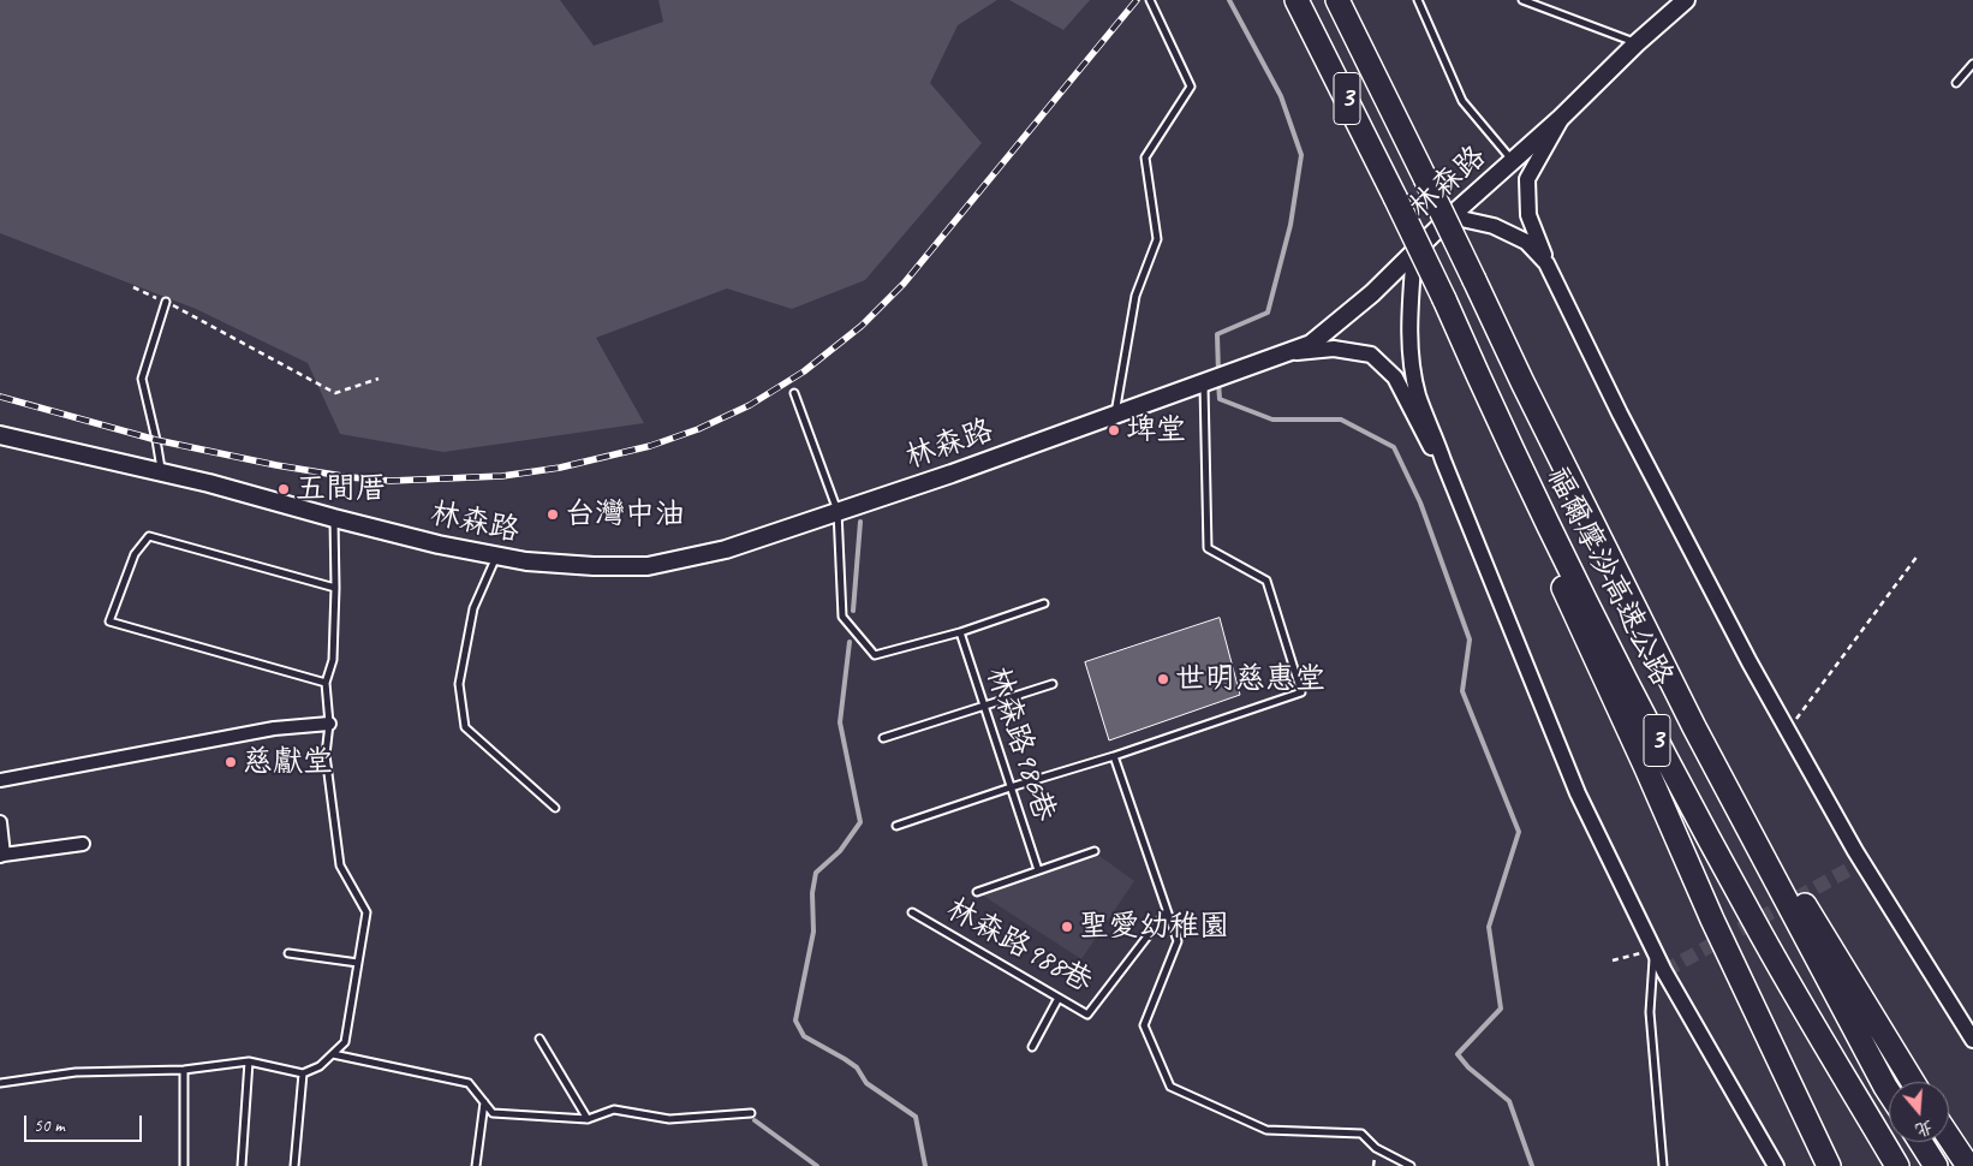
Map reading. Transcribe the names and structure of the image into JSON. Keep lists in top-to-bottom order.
{
  "streets": {
    "highway": ["3", "福爾摩沙高速公路"],
    "main road": ["林森路"],
    "lane": ["林森路986巷", "林森路988巷"]
  },
  "crossings": [
    ["林森路", "林森路986巷"]
  ],
  "places": [
    "埤堂",
    "五間厝",
    "台灣中油",
    "世明慈惠堂",
    "慈獻堂",
    "聖愛幼稚園"
  ],
  "scale_bar": "50 m",
  "north": "bottom"
}
